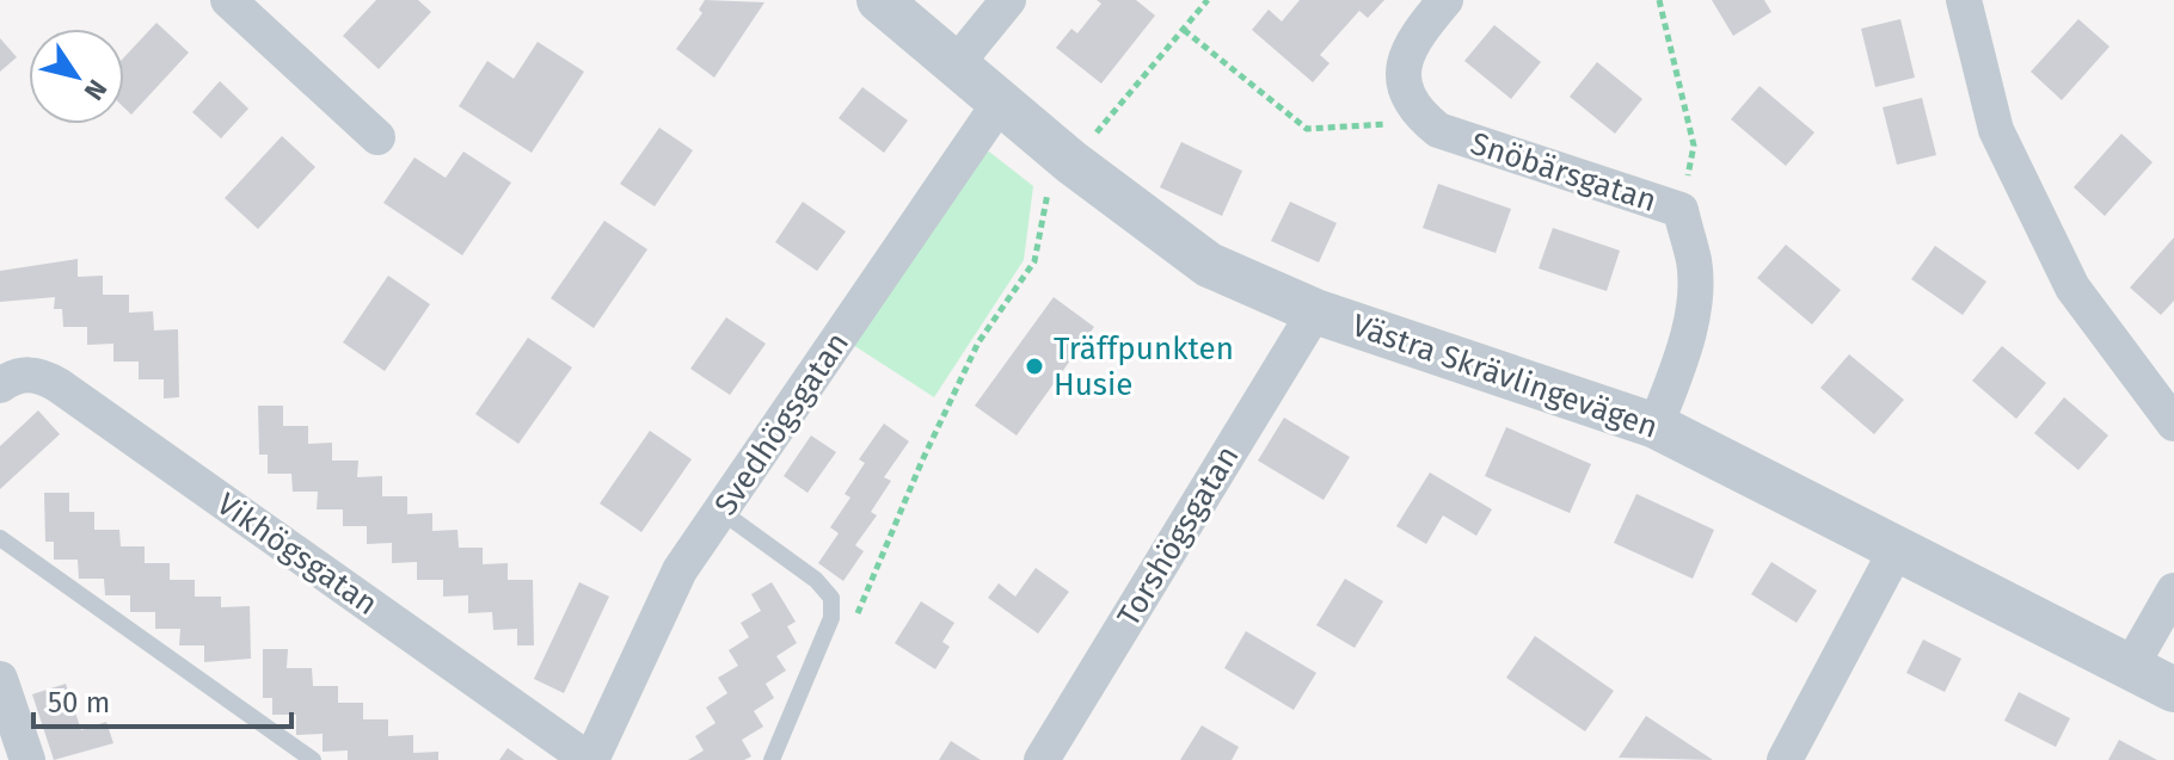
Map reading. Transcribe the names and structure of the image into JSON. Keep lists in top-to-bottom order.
{
  "streets": {
    "street": [
      "Snöbärsgatan",
      "Västra Skrävlingevägen",
      "Svedhögsgatan",
      "Torshögsgatan",
      "Vikhögsgatan"
    ]
  },
  "crossings": [
    ["Snöbärsgatan", "Västra Skrävlingevägen"],
    ["Västra Skrävlingevägen", "Svedhögsgatan"],
    ["Västra Skrävlingevägen", "Torshögsgatan"],
    ["Svedhögsgatan", "Vikhögsgatan"]
  ],
  "places": ["Träffpunkten Husie"],
  "scale_bar": "50 m",
  "north": "bottom right"
}
